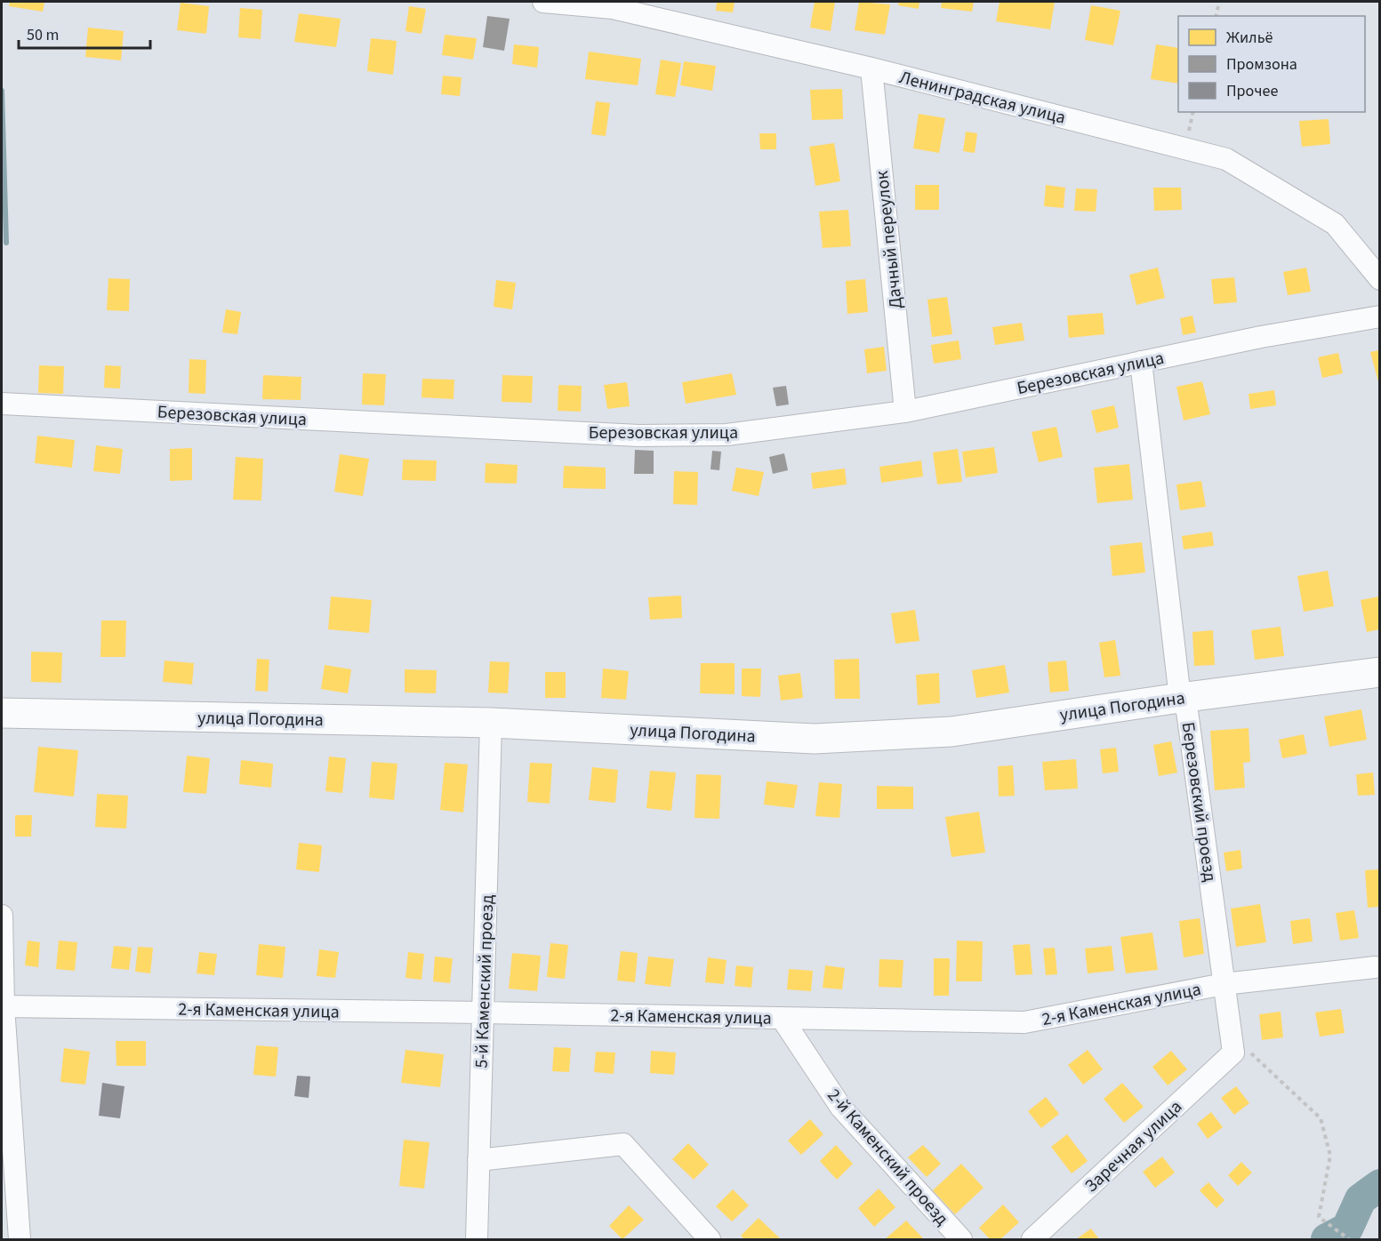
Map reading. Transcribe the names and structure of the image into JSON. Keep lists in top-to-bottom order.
{
  "streets": {
    "street": [
      "Ленинградская улица",
      "Дачный переулок",
      "Березовская улица",
      "улица Погодина",
      "Березовский проезд",
      "5-й Каменский проезд",
      "2-я Каменская улица",
      "Заречная улица",
      "2-й Каменский проезд"
    ]
  },
  "crossings": [
    ["Ленинградская улица", "Дачный переулок"],
    ["Дачный переулок", "Березовская улица"],
    ["Березовская улица", "Березовский проезд"],
    ["улица Погодина", "Березовский проезд"],
    ["улица Погодина", "5-й Каменский проезд"],
    ["Березовский проезд", "2-я Каменская улица"],
    ["Березовский проезд", "Заречная улица"],
    ["5-й Каменский проезд", "2-я Каменская улица"],
    ["2-я Каменская улица", "2-й Каменский проезд"]
  ],
  "legend": ["Жильё", "Промзона", "Прочее"],
  "scale_bar": "50 m"
}
